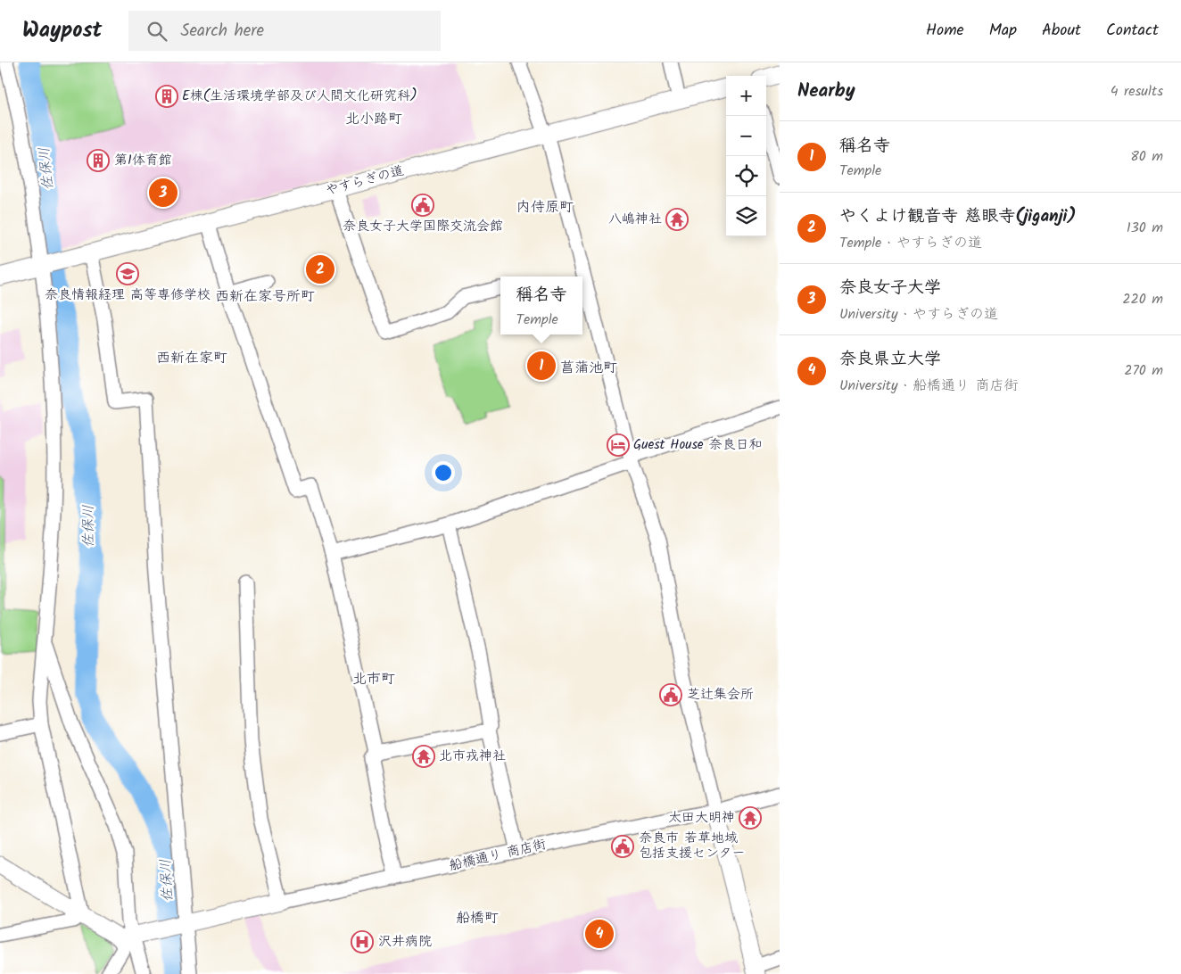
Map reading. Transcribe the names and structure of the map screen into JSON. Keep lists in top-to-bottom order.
{
  "streets": {
    "street": ["やすらぎの道", "船橋通り 商店街"]
  },
  "districts": [
    "北小路町",
    "内侍原町",
    "西新在家号所町",
    "西新在家町",
    "菖蒲池町",
    "北市町",
    "船橋町"
  ],
  "water": ["佐保川"],
  "places": {
    "building": ["E棟(生活環境学部及び人間文化研究科)", "第1体育館"],
    "public building": ["奈良女子大学国際交流会館", "芝辻集会所", "奈良市 若草地域 包括支援センター"],
    "temple": ["八嶋神社", "北市戎神社", "太田大明神"],
    "school or university": ["奈良情報経理 高等専修学校"],
    "hotel": ["Guest House 奈良日和"],
    "hospital": ["沢井病院"]
  },
  "page": {
    "header": "Waypost",
    "search": "Search here",
    "nav": [
      "Home",
      "Map",
      "About",
      "Contact"
    ],
    "heading": ["Nearby", "4 results"],
    "map_buttons": ["+", "−"],
    "list": [
      {
        "mark": "1",
        "name": "稱名寺",
        "note": "Temple",
        "value": "80 m"
      },
      {
        "mark": "2",
        "name": "やくよけ観音寺 慈眼寺(jiganji)",
        "note": "Temple · やすらぎの道",
        "value": "130 m"
      },
      {
        "mark": "3",
        "name": "奈良女子大学",
        "note": "University · やすらぎの道",
        "value": "220 m"
      },
      {
        "mark": "4",
        "name": "奈良県立大学",
        "note": "University · 船橋通り 商店街",
        "value": "270 m"
      }
    ],
    "pins": [
      "3",
      "2",
      "1",
      "4"
    ],
    "popup": ["稱名寺", "Temple"]
  }
}
